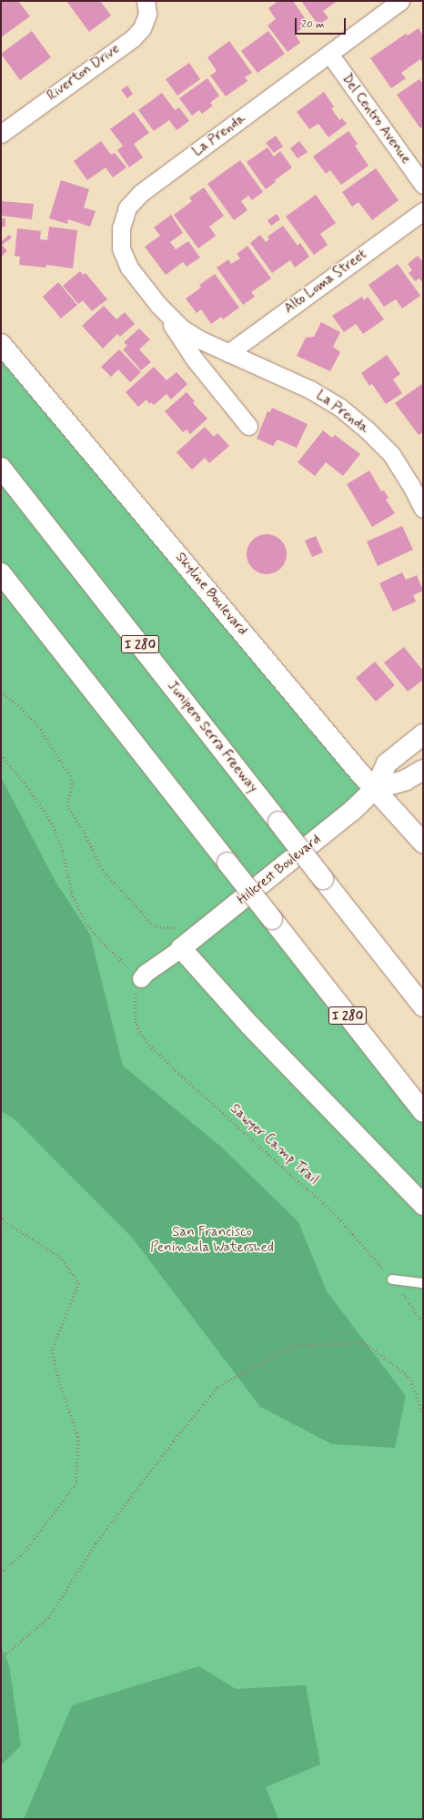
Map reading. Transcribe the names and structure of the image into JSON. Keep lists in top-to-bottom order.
{
  "streets": {
    "main road": [
      "Skyline Boulevard",
      "I 280",
      "Junipero Serra Freeway",
      "Hillcrest Boulevard"
    ],
    "street": [
      "Riverton Drive",
      "Del Centro Avenue",
      "La Prenda",
      "Alto Loma Street"
    ],
    "path": ["Sawyer Camp Trail"]
  },
  "crossings": [
    ["Del Centro Avenue", "La Prenda"],
    ["La Prenda", "Alto Loma Street"],
    ["Skyline Boulevard", "Hillcrest Boulevard"]
  ],
  "parks": ["San Francisco Peninsula Watershed"],
  "scale_bar": "20 m"
}
